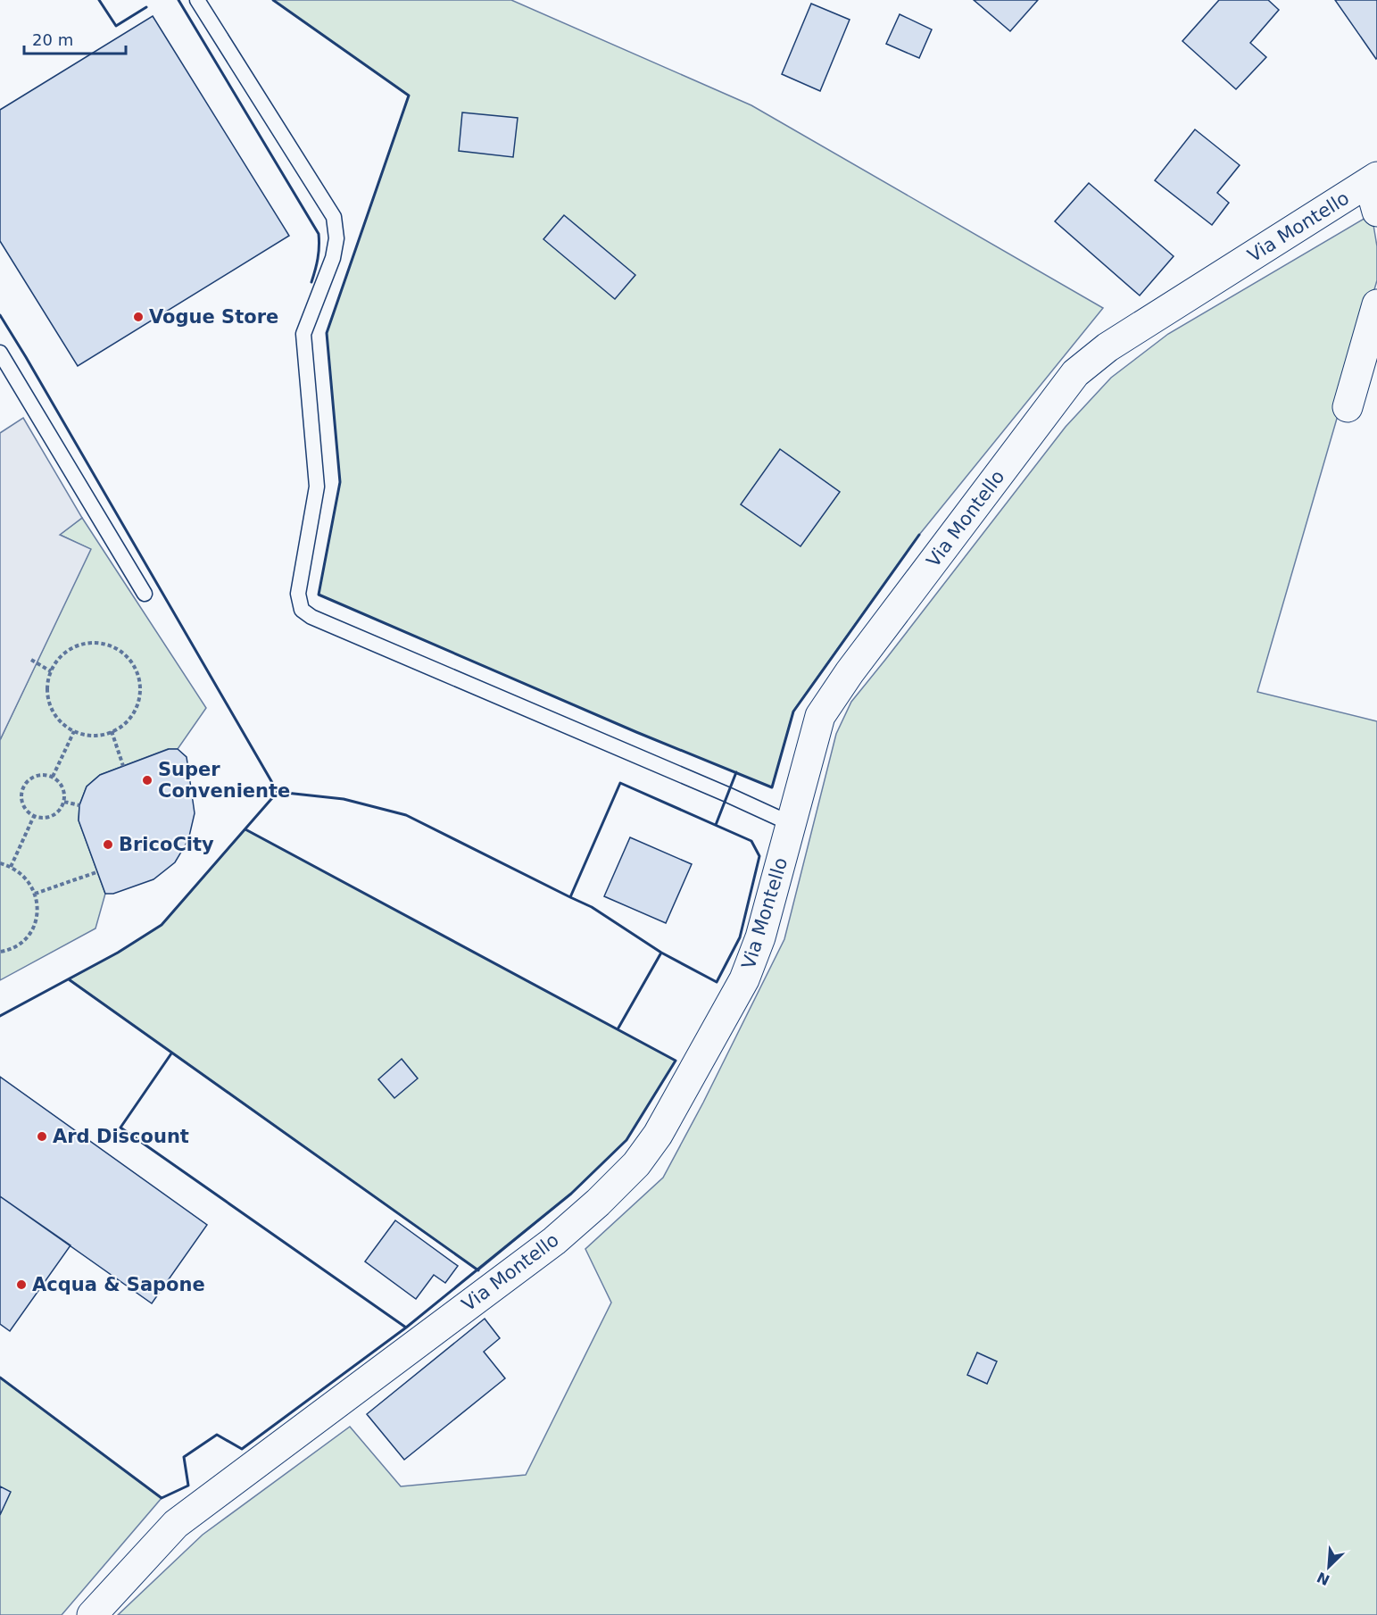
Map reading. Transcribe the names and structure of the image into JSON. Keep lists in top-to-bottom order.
{
  "streets": {
    "street": ["Via Montello"]
  },
  "places": [
    "Vogue Store",
    "Super Conveniente",
    "BricoCity",
    "Ard Discount",
    "Acqua & Sapone"
  ],
  "scale_bar": "20 m",
  "north": "bottom left"
}
